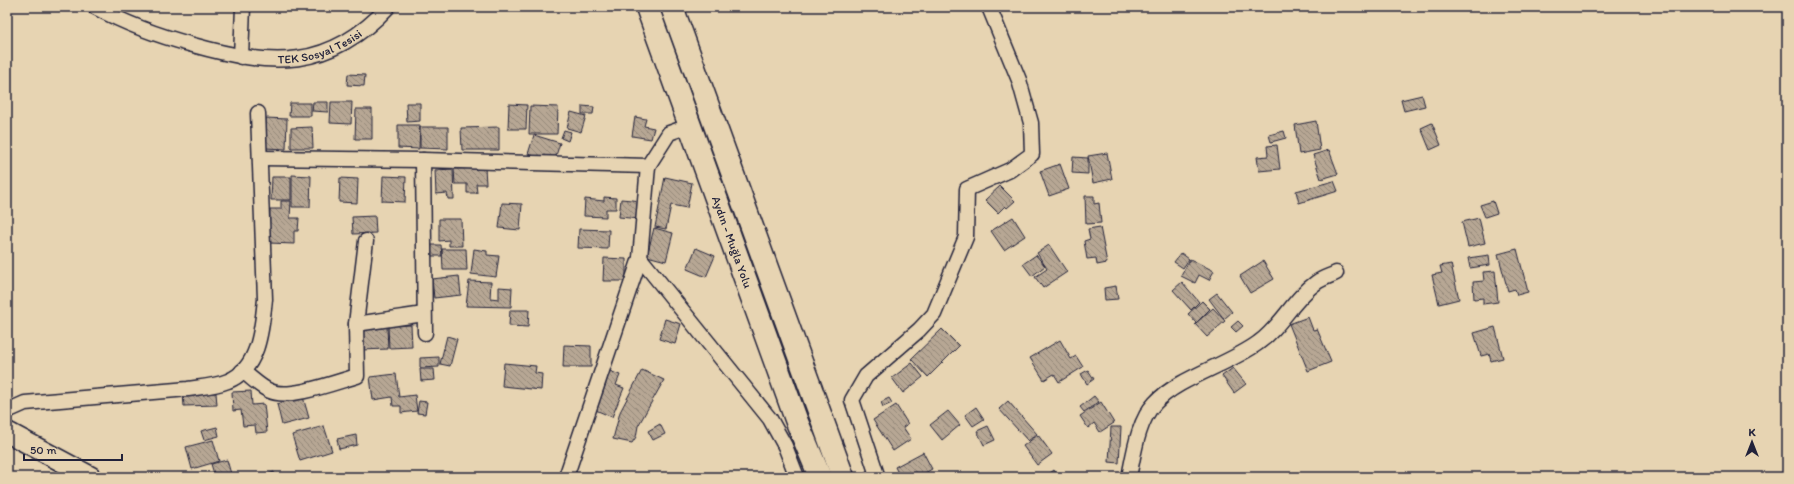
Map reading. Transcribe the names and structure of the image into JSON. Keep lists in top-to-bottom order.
{
  "streets": {
    "highway": ["Aydın - Muğla Yolu"],
    "street": ["TEK Sosyal Tesisi"]
  },
  "scale_bar": "50 m",
  "north": "top"
}
